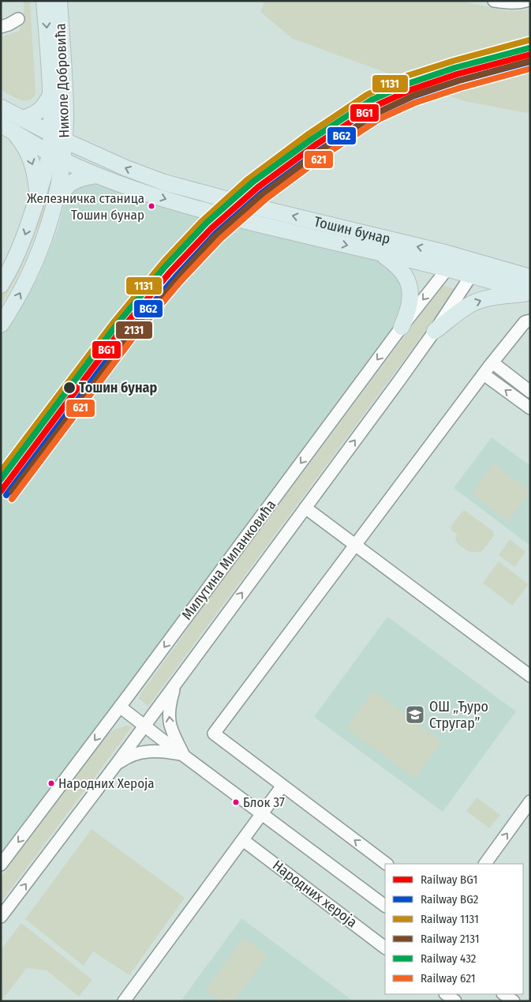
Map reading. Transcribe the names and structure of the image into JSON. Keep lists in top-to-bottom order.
{
  "streets": {
    "main road": ["Николе Добровића", "Тошин бунар"],
    "street": ["Милутина Миланковића", "Народних хероја"]
  },
  "crossings": [
    ["Николе Добровића", "Тошин бунар"],
    ["Тошин бунар", "Милутина Миланковића"]
  ],
  "places": {
    "other": [
      "Железничка станица Тошин бунар",
      "Тошин бунар",
      "Народних Хероја",
      "Блок 37"
    ],
    "school or university": ["ОШ „Ђуро Стругар”"]
  },
  "lines": [
    "rail line 1131",
    "rail line 432",
    "rail line BG1",
    "rail line 2131",
    "rail line BG2",
    "rail line 621"
  ],
  "legend": [
    "Railway BG1",
    "Railway BG2",
    "Railway 1131",
    "Railway 2131",
    "Railway 432",
    "Railway 621"
  ]
}
